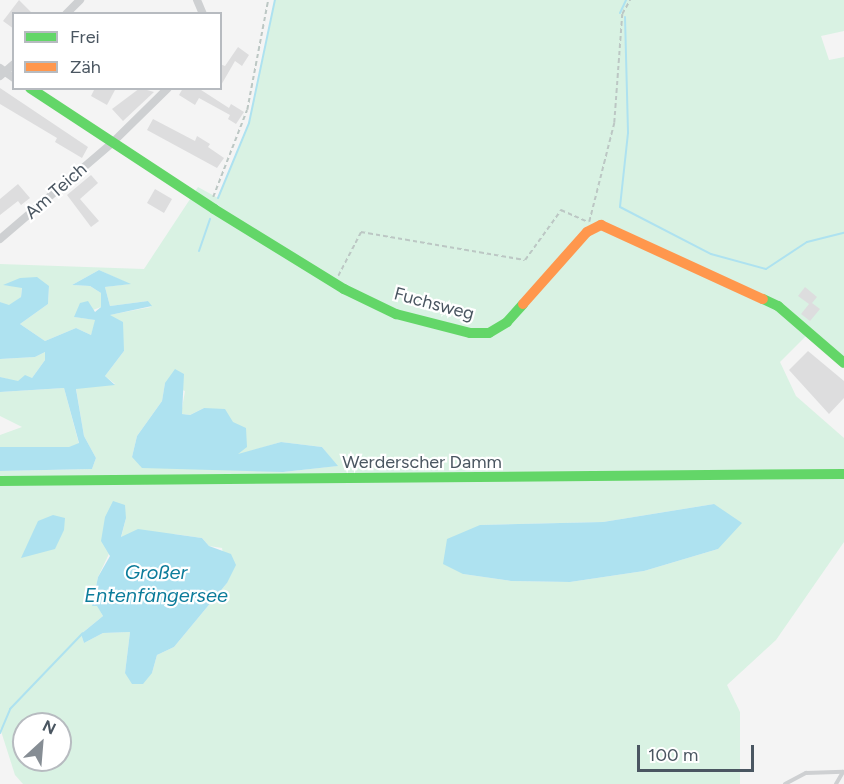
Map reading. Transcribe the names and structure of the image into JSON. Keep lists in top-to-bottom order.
{
  "streets": {
    "street": ["Am Teich", "Fuchsweg", "Werderscher Damm"]
  },
  "crossings": [
    ["Am Teich", "Fuchsweg"]
  ],
  "water": ["Großer Entenfängersee"],
  "legend": ["Frei", "Zäh"],
  "scale_bar": "100 m",
  "north": "top right"
}
